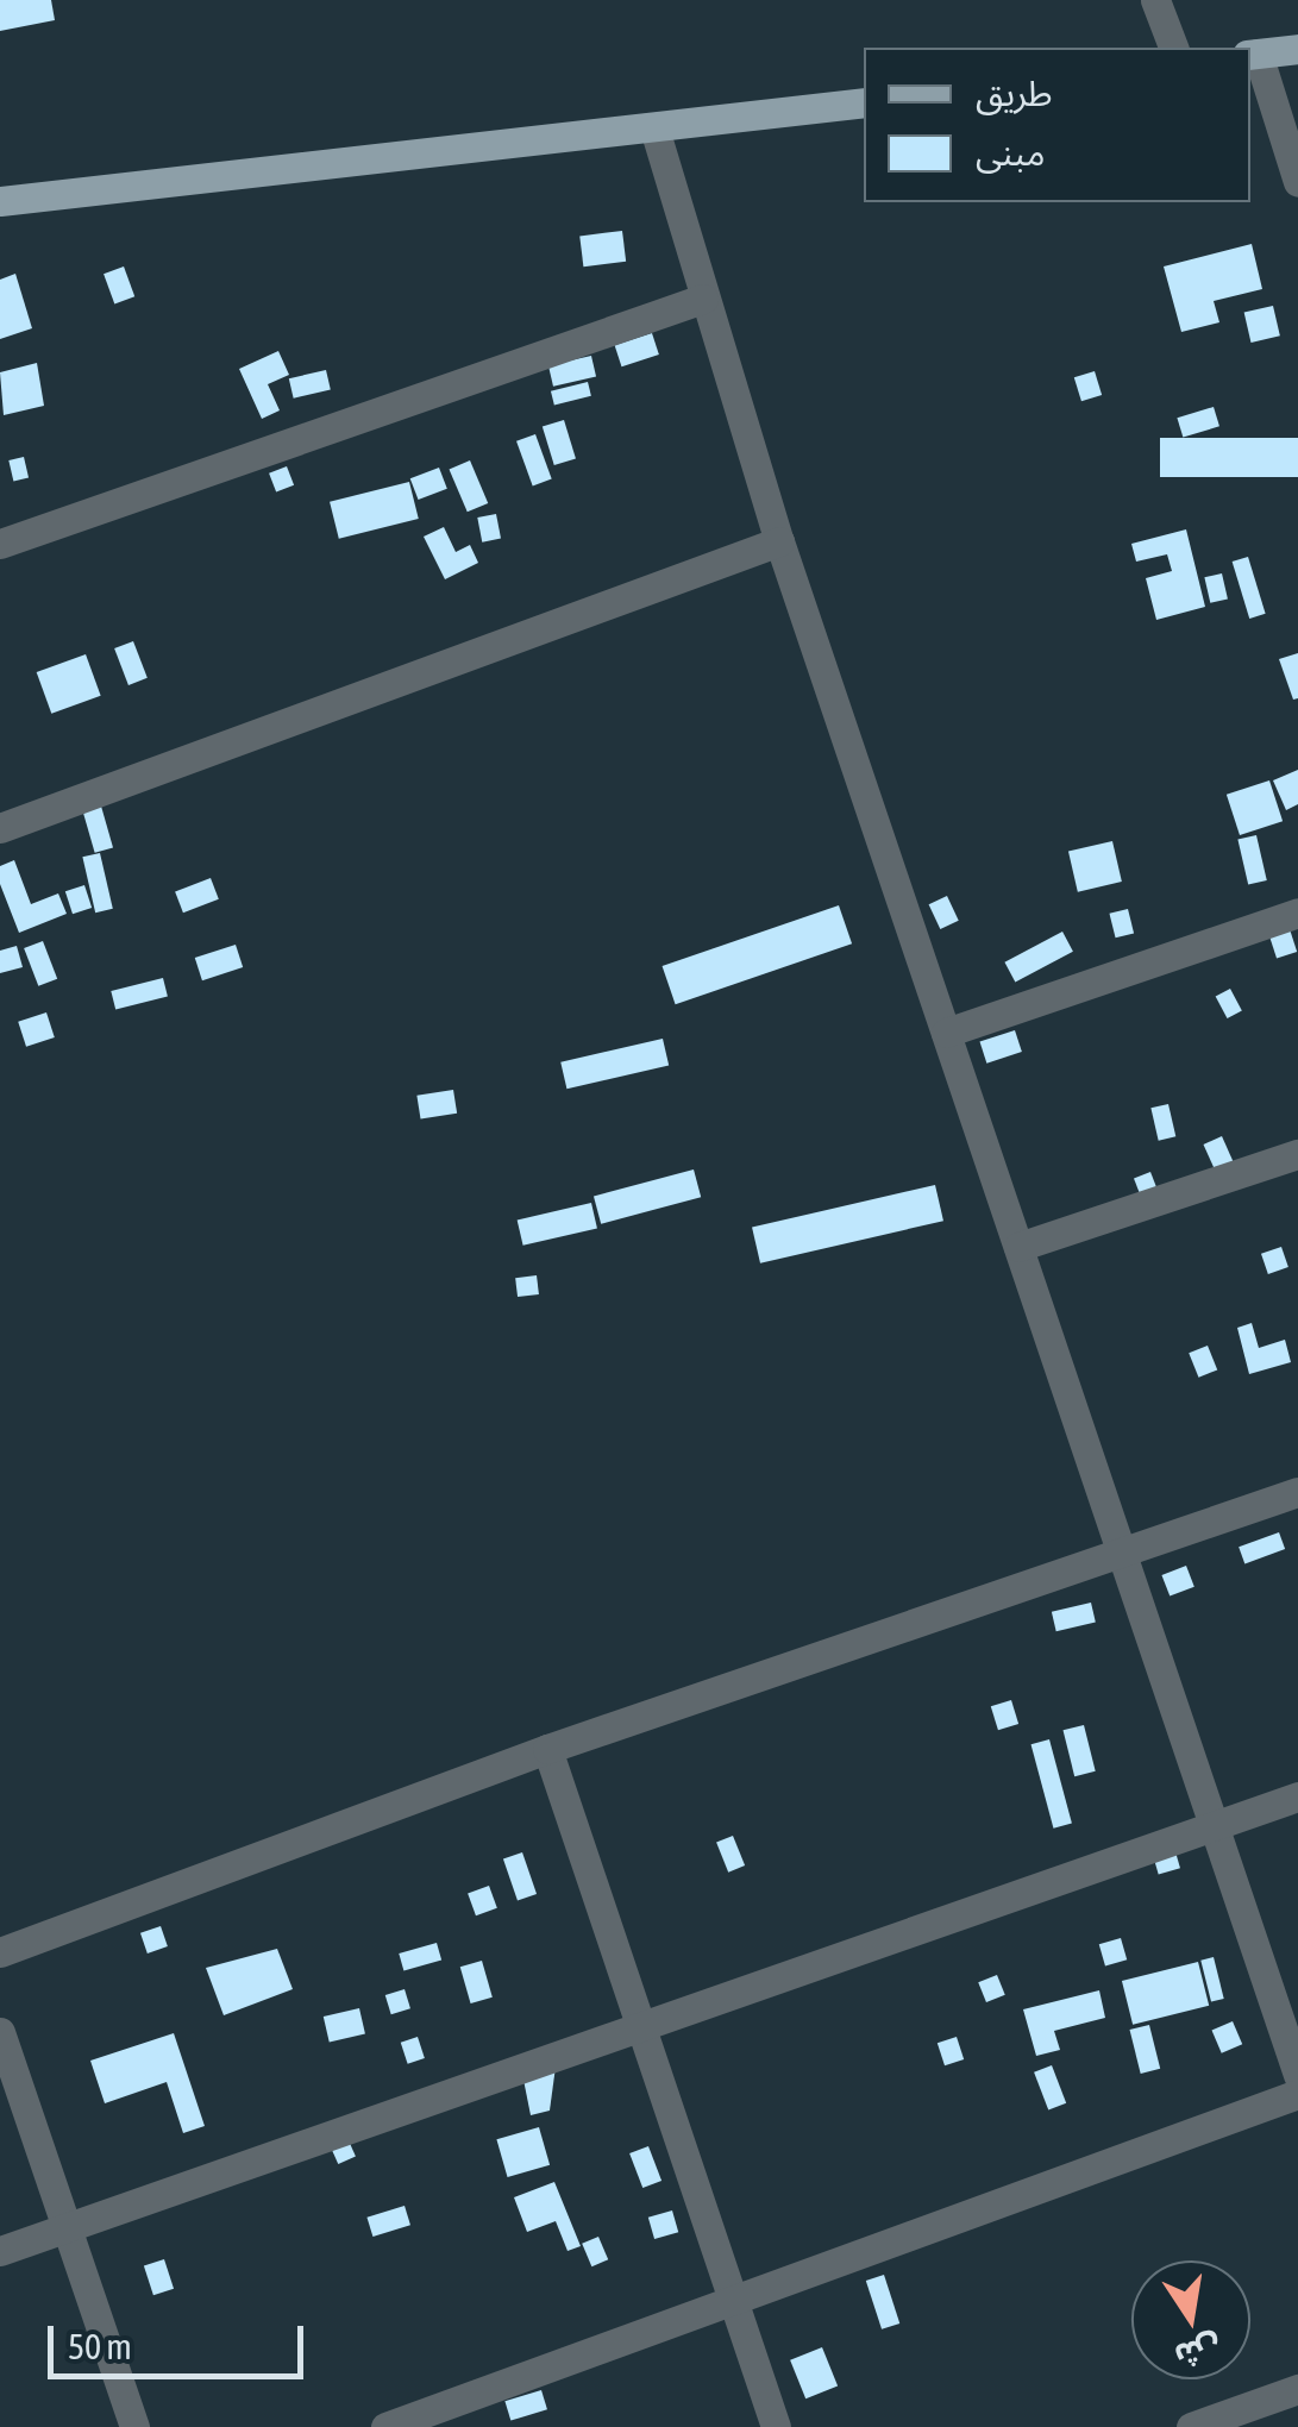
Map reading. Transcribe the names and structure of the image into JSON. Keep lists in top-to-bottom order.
{
  "legend": ["طريق", "مبنى"],
  "scale_bar": "50 m",
  "north": "bottom"
}
